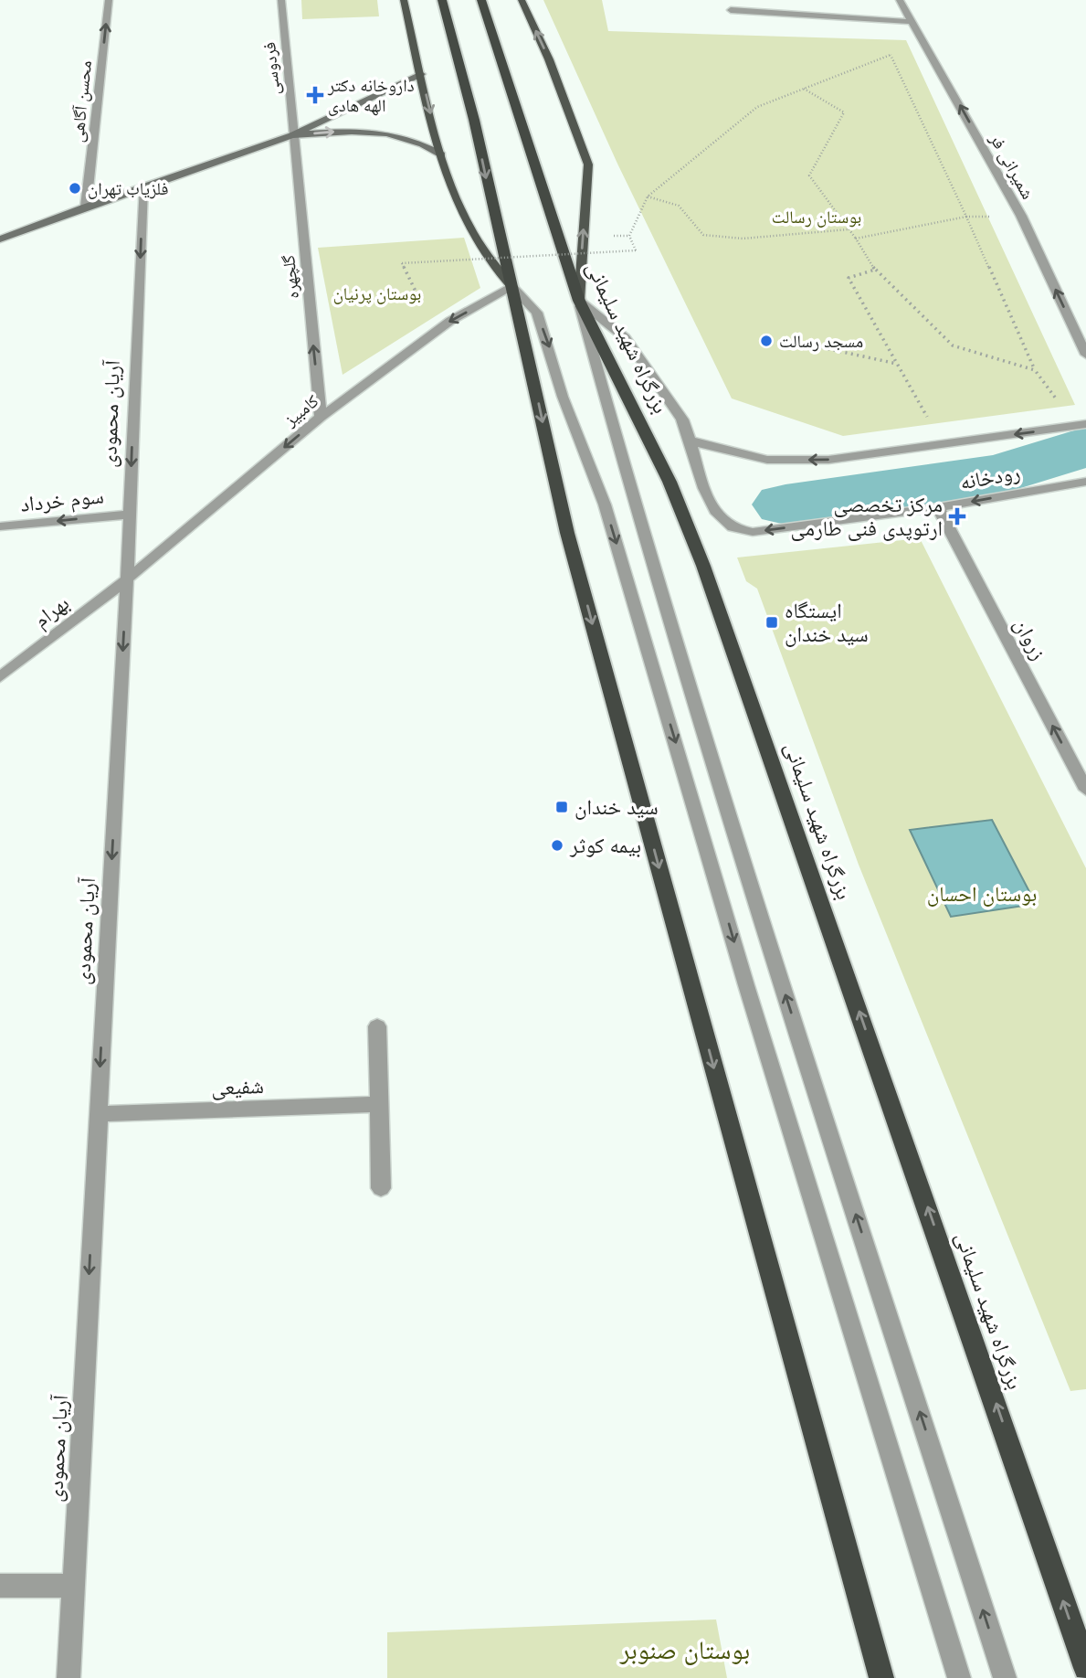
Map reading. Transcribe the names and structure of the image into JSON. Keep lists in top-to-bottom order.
{
  "streets": {
    "highway": ["بزرگراه شهید سلیمانی"],
    "street": [
      "فردوسی",
      "محسن آگاهی",
      "شمیرانی فر",
      "گلچهره",
      "کامبیز",
      "آریان محمودی",
      "رودخانه",
      "سوم خرداد",
      "بهرام",
      "زروان",
      "شفیعی"
    ]
  },
  "crossings": [
    ["فردوسی", "گلچهره"],
    ["گلچهره", "کامبیز"],
    ["بزرگراه شهید سلیمانی", "رودخانه"],
    ["کامبیز", "آریان محمودی"],
    ["کامبیز", "بهرام"],
    ["آریان محمودی", "سوم خرداد"],
    ["آریان محمودی", "بهرام"],
    ["آریان محمودی", "شفیعی"],
    ["رودخانه", "زروان"]
  ],
  "one_way": [
    "محسن آگاهی",
    "شمیرانی فر",
    "گلچهره",
    "کامبیز",
    "آریان محمودی",
    "رودخانه",
    "سوم خرداد",
    "زروان"
  ],
  "parks": [
    "بوستان رسالت",
    "بوستان پرنیان",
    "بوستان احسان",
    "بوستان صنوبر"
  ],
  "places": {
    "health": ["داروخانه دکتر الهه هادی", "مرکز تخصصی ارتوپدی فنی طارمی"],
    "other": ["فلزیاب تهران", "مسجد رسالت", "بیمه کوثر"],
    "transit": ["ایستگاه سید خندان", "سید خندان"]
  }
}
